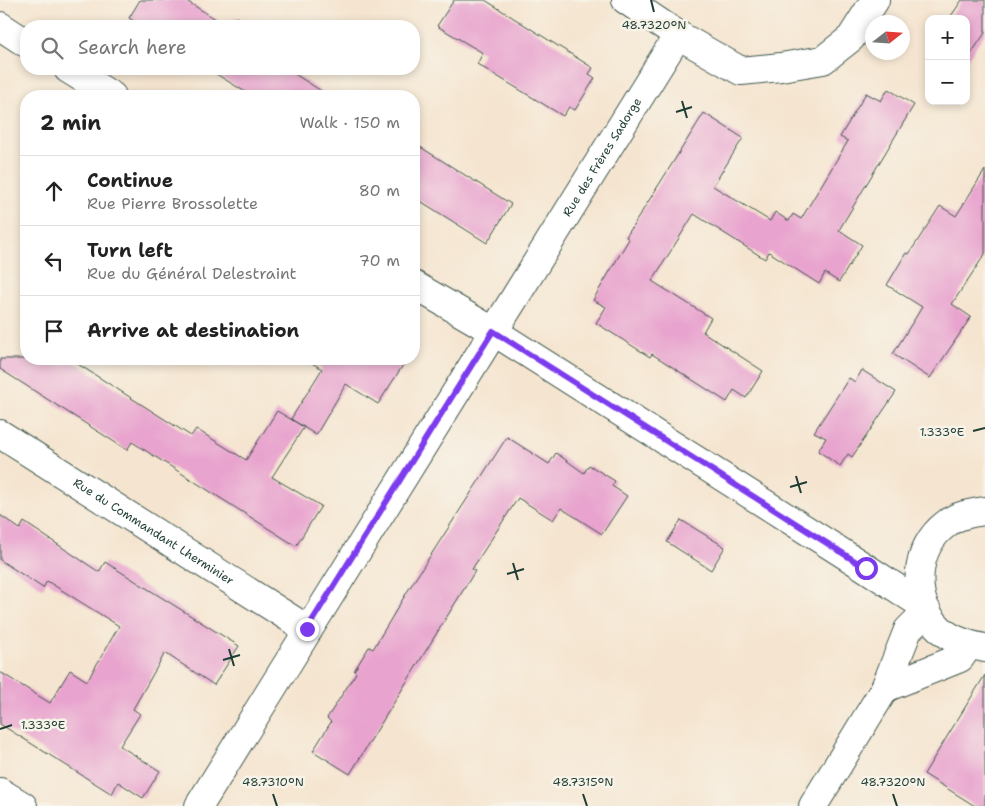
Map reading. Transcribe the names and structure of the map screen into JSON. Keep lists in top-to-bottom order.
{
  "streets": {
    "street": ["Rue des Frères Sadorge", "Rue du Commandant Lherminier"]
  },
  "crossings": [
    ["Rue des Frères Sadorge", "Rue du Commandant Lherminier"]
  ],
  "north": "right",
  "page": {
    "map_buttons": ["+", "−"],
    "search": "Search here",
    "heading": ["2 min", "Walk · 150 m"],
    "list": [
      ["Continue", "Rue Pierre Brossolette", "80 m"],
      ["Turn left", "Rue du Général Delestraint", "70 m"],
      "Arrive at destination"
    ]
  },
  "coordinates": [
    "48.7320°N",
    "1.333°E",
    "48.7310°N",
    "48.7315°N"
  ]
}
